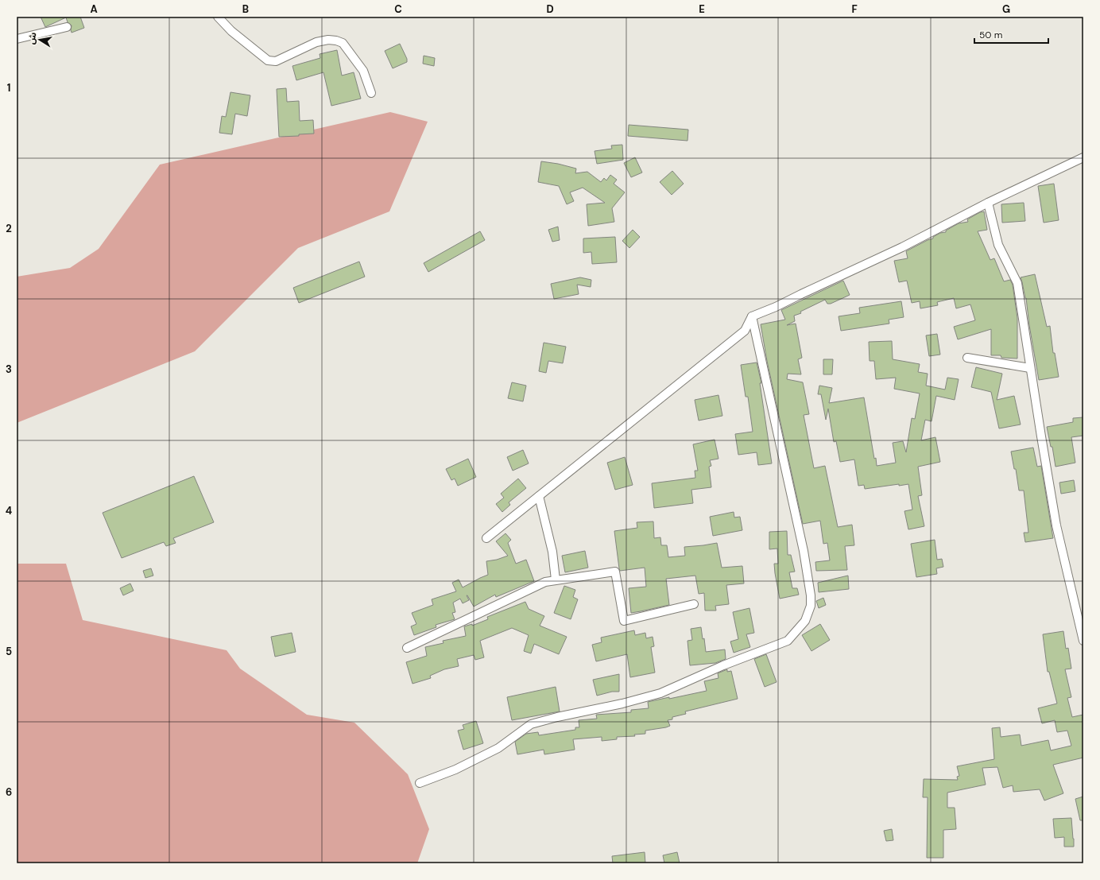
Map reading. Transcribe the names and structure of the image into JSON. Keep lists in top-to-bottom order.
{
  "scale_bar": "50 m",
  "north": "left",
  "grid": {
    "columns": [
      "A",
      "B",
      "C",
      "D",
      "E",
      "F",
      "G"
    ],
    "rows": [
      "1",
      "2",
      "3",
      "4",
      "5",
      "6"
    ]
  }
}
